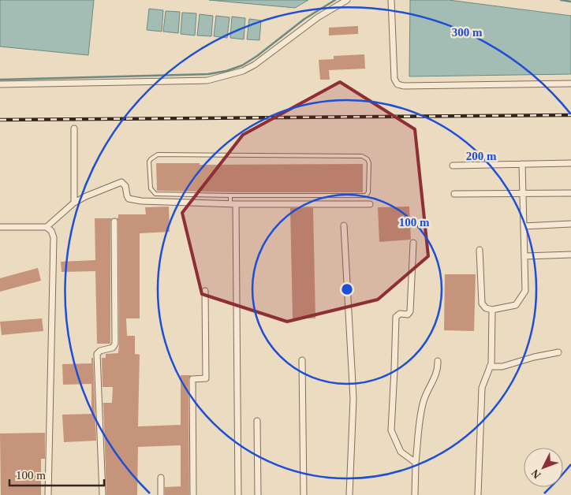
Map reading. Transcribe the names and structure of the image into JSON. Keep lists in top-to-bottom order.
{
  "scale_bar": "100 m",
  "north": "bottom left",
  "rings": ["300 m", "200 m", "100 m"]
}
